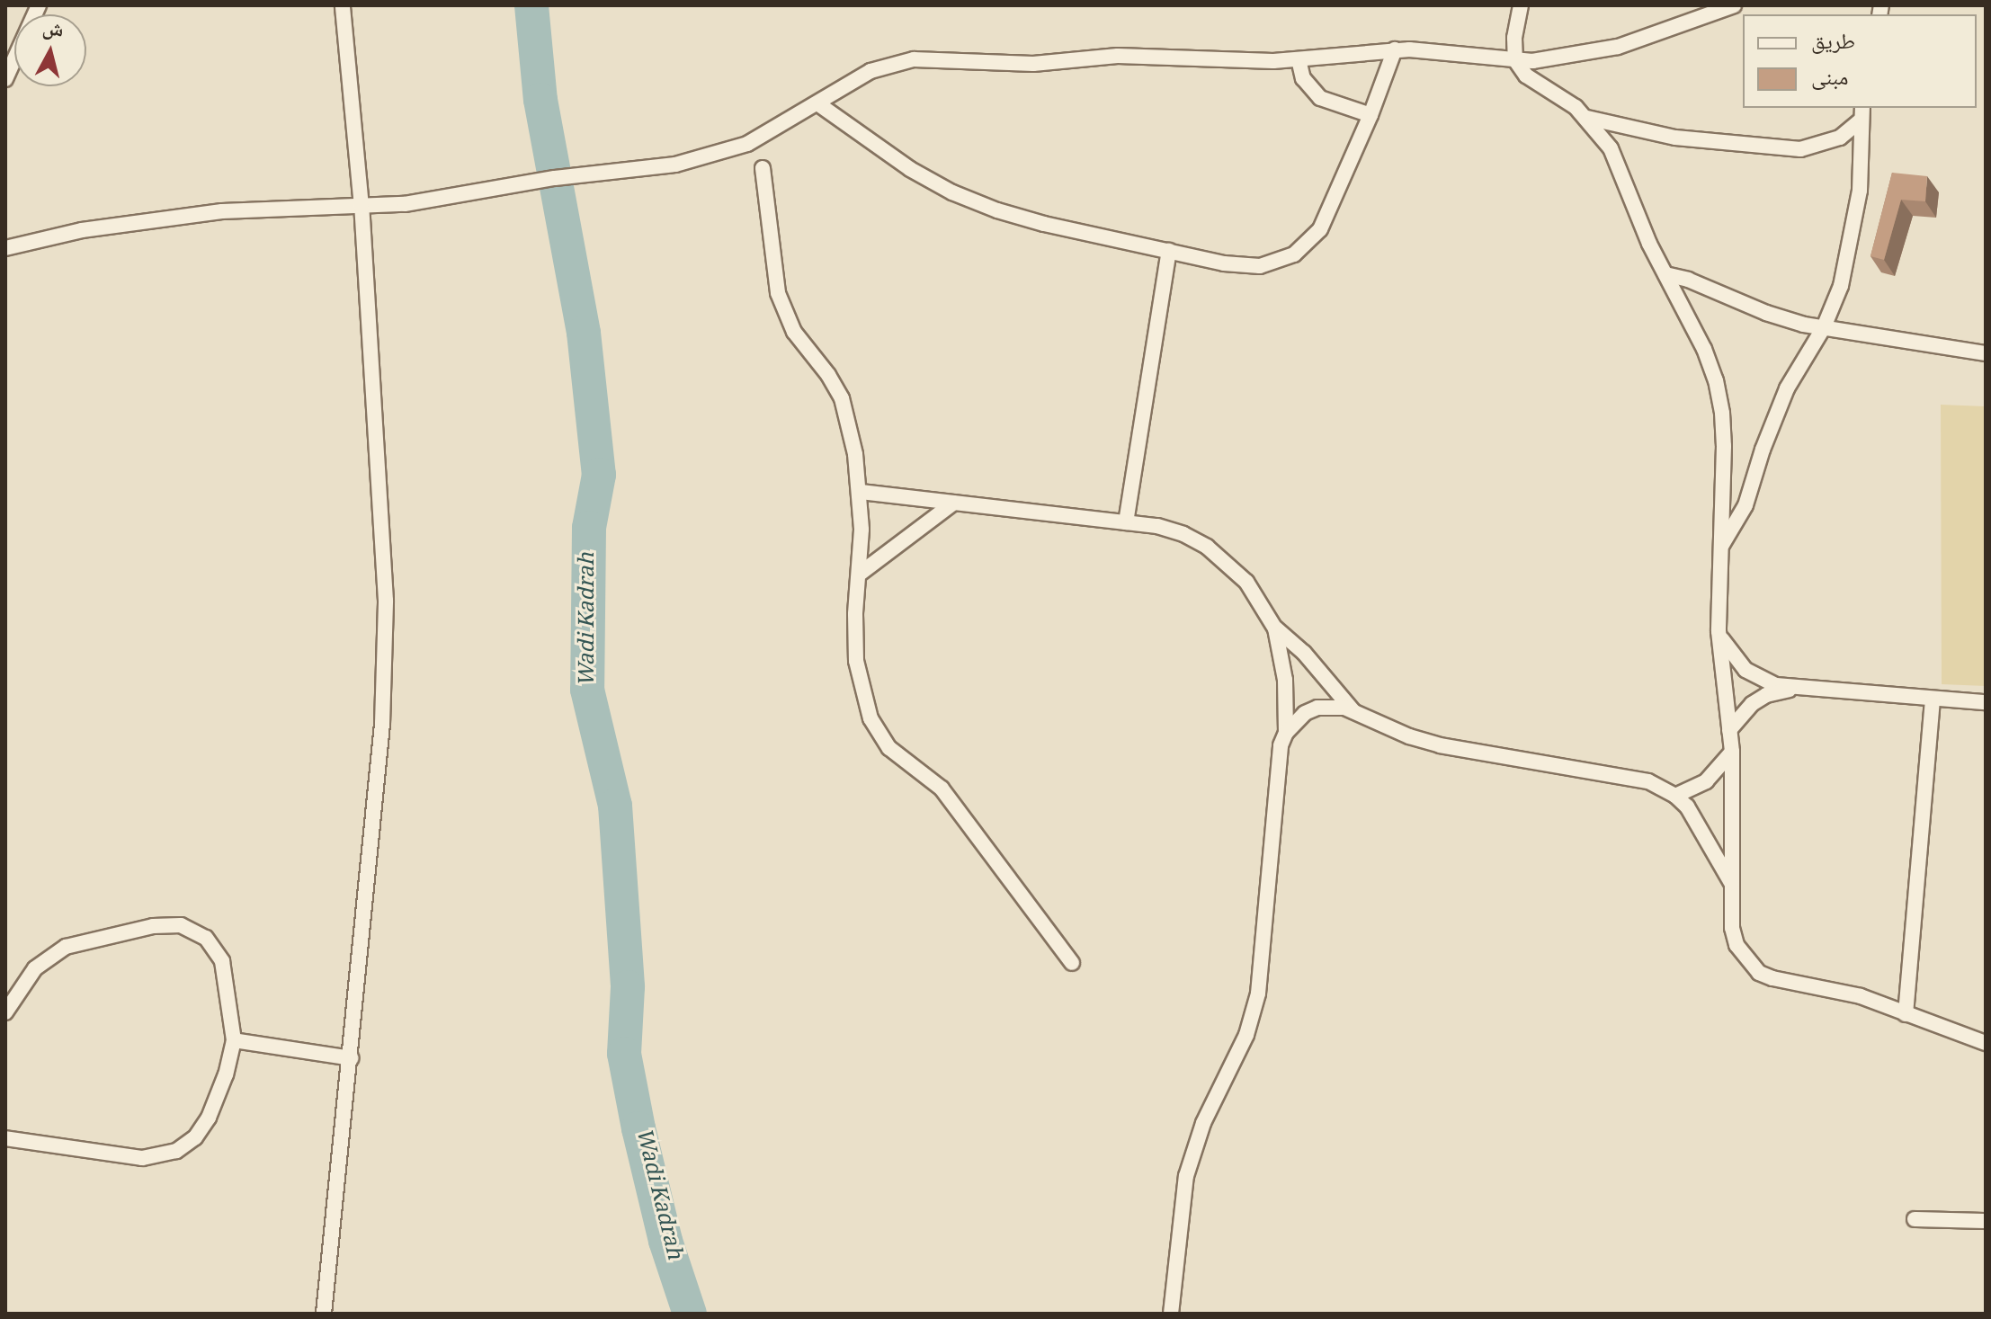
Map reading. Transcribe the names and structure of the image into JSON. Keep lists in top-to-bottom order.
{
  "water": ["Wadi Kadrah"],
  "legend": ["طريق", "مبنى"],
  "north": "top"
}
